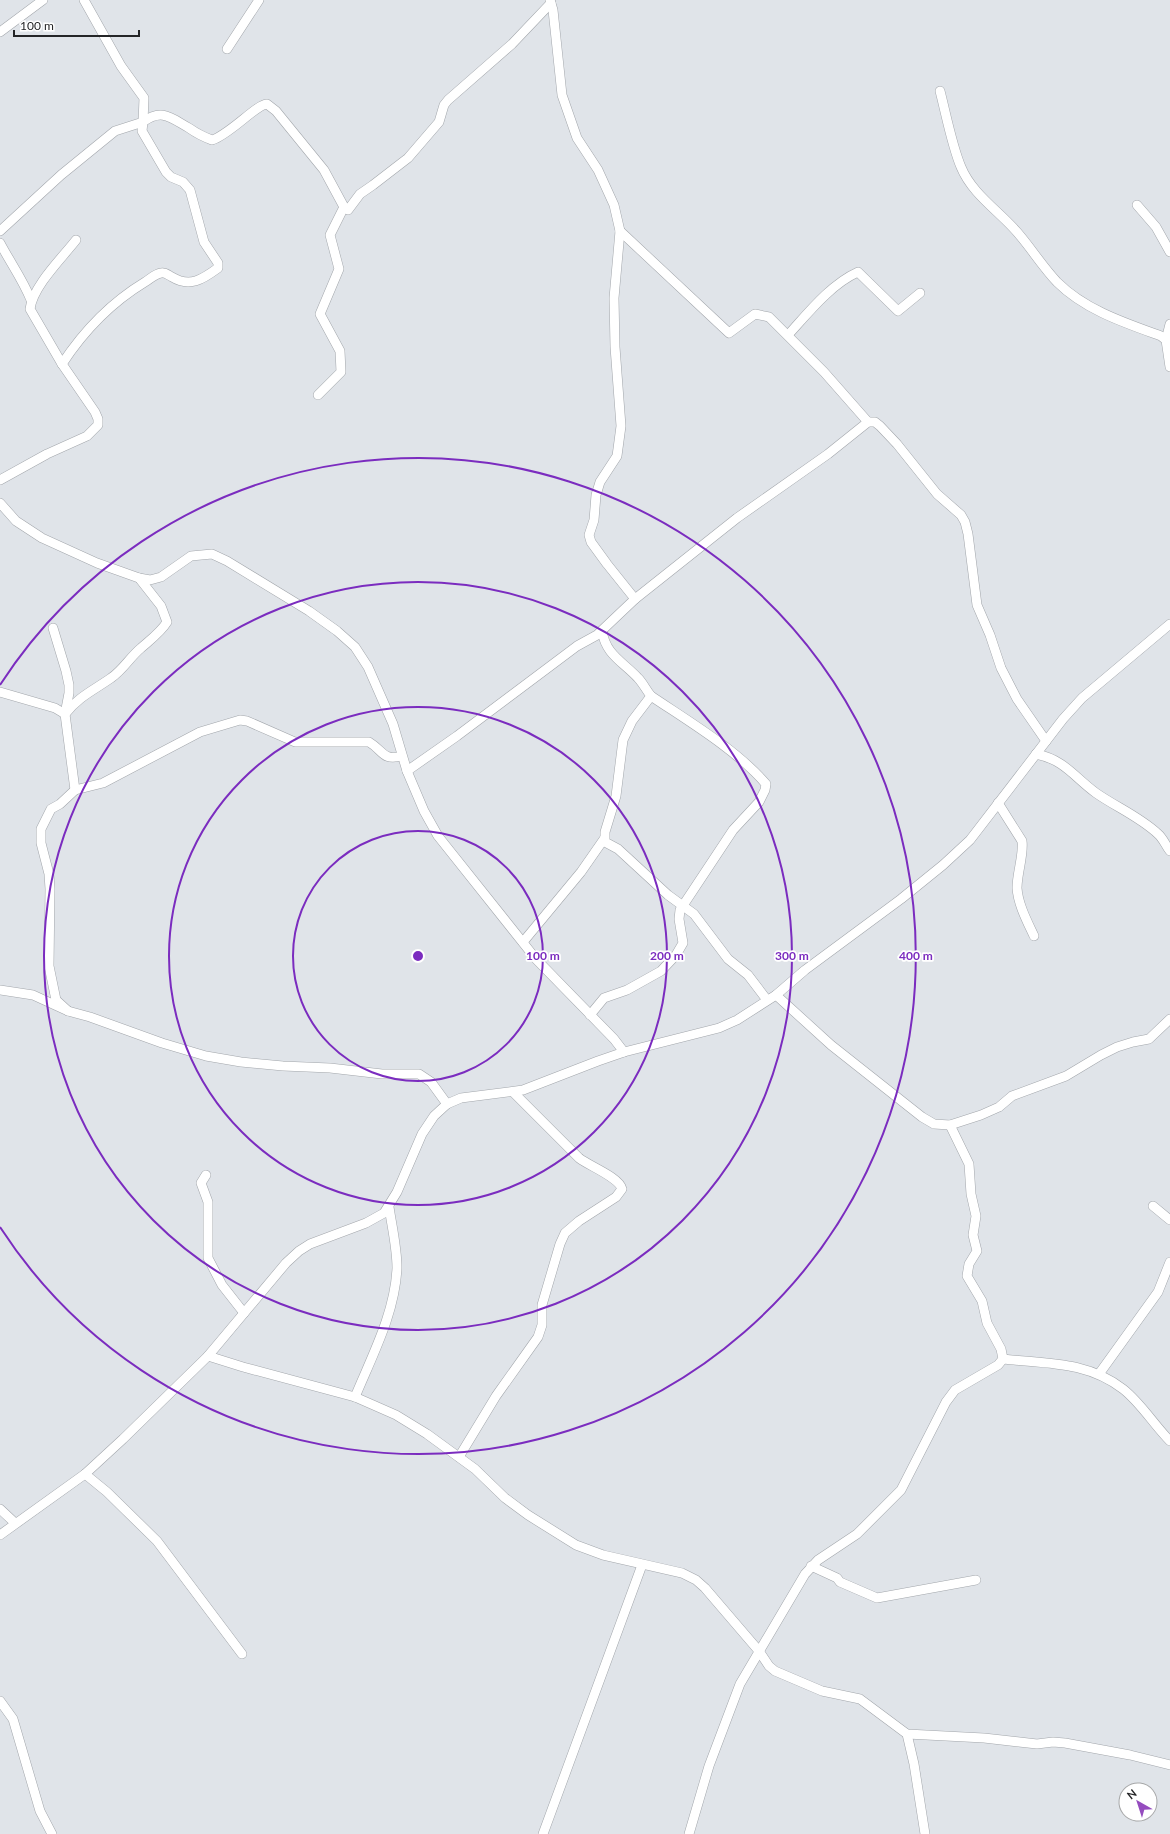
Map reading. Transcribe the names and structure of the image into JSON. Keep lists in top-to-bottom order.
{
  "scale_bar": "100 m",
  "north": "top left",
  "rings": [
    "100 m",
    "200 m",
    "300 m",
    "400 m"
  ]
}
